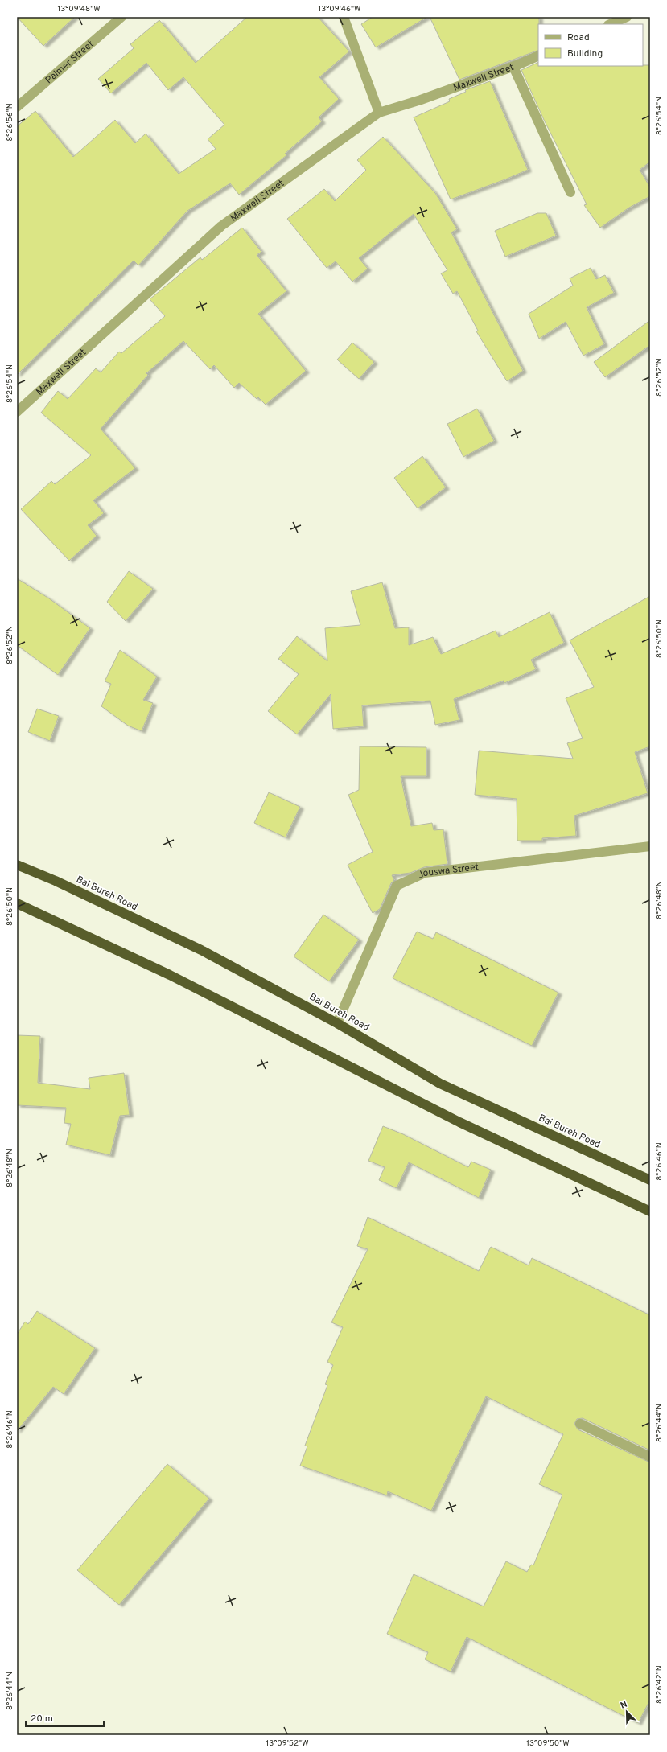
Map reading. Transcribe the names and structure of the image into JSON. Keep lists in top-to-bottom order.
{
  "streets": {
    "highway": ["Bai Bureh Road"],
    "street": ["Palmer Street", "Maxwell Street", "Jouswa Street"]
  },
  "crossings": [
    ["Jouswa Street", "Bai Bureh Road"]
  ],
  "legend": ["Road", "Building"],
  "scale_bar": "20 m",
  "north": "top left",
  "coordinates": [
    "13°09'48\"W",
    "13°09'46\"W",
    "8°26'54\"N",
    "8°26'56\"N",
    "8°26'52\"N",
    "8°26'50\"N",
    "8°26'48\"N",
    "8°26'46\"N",
    "8°26'44\"N",
    "8°26'42\"N",
    "13°09'52\"W",
    "13°09'50\"W"
  ]
}
